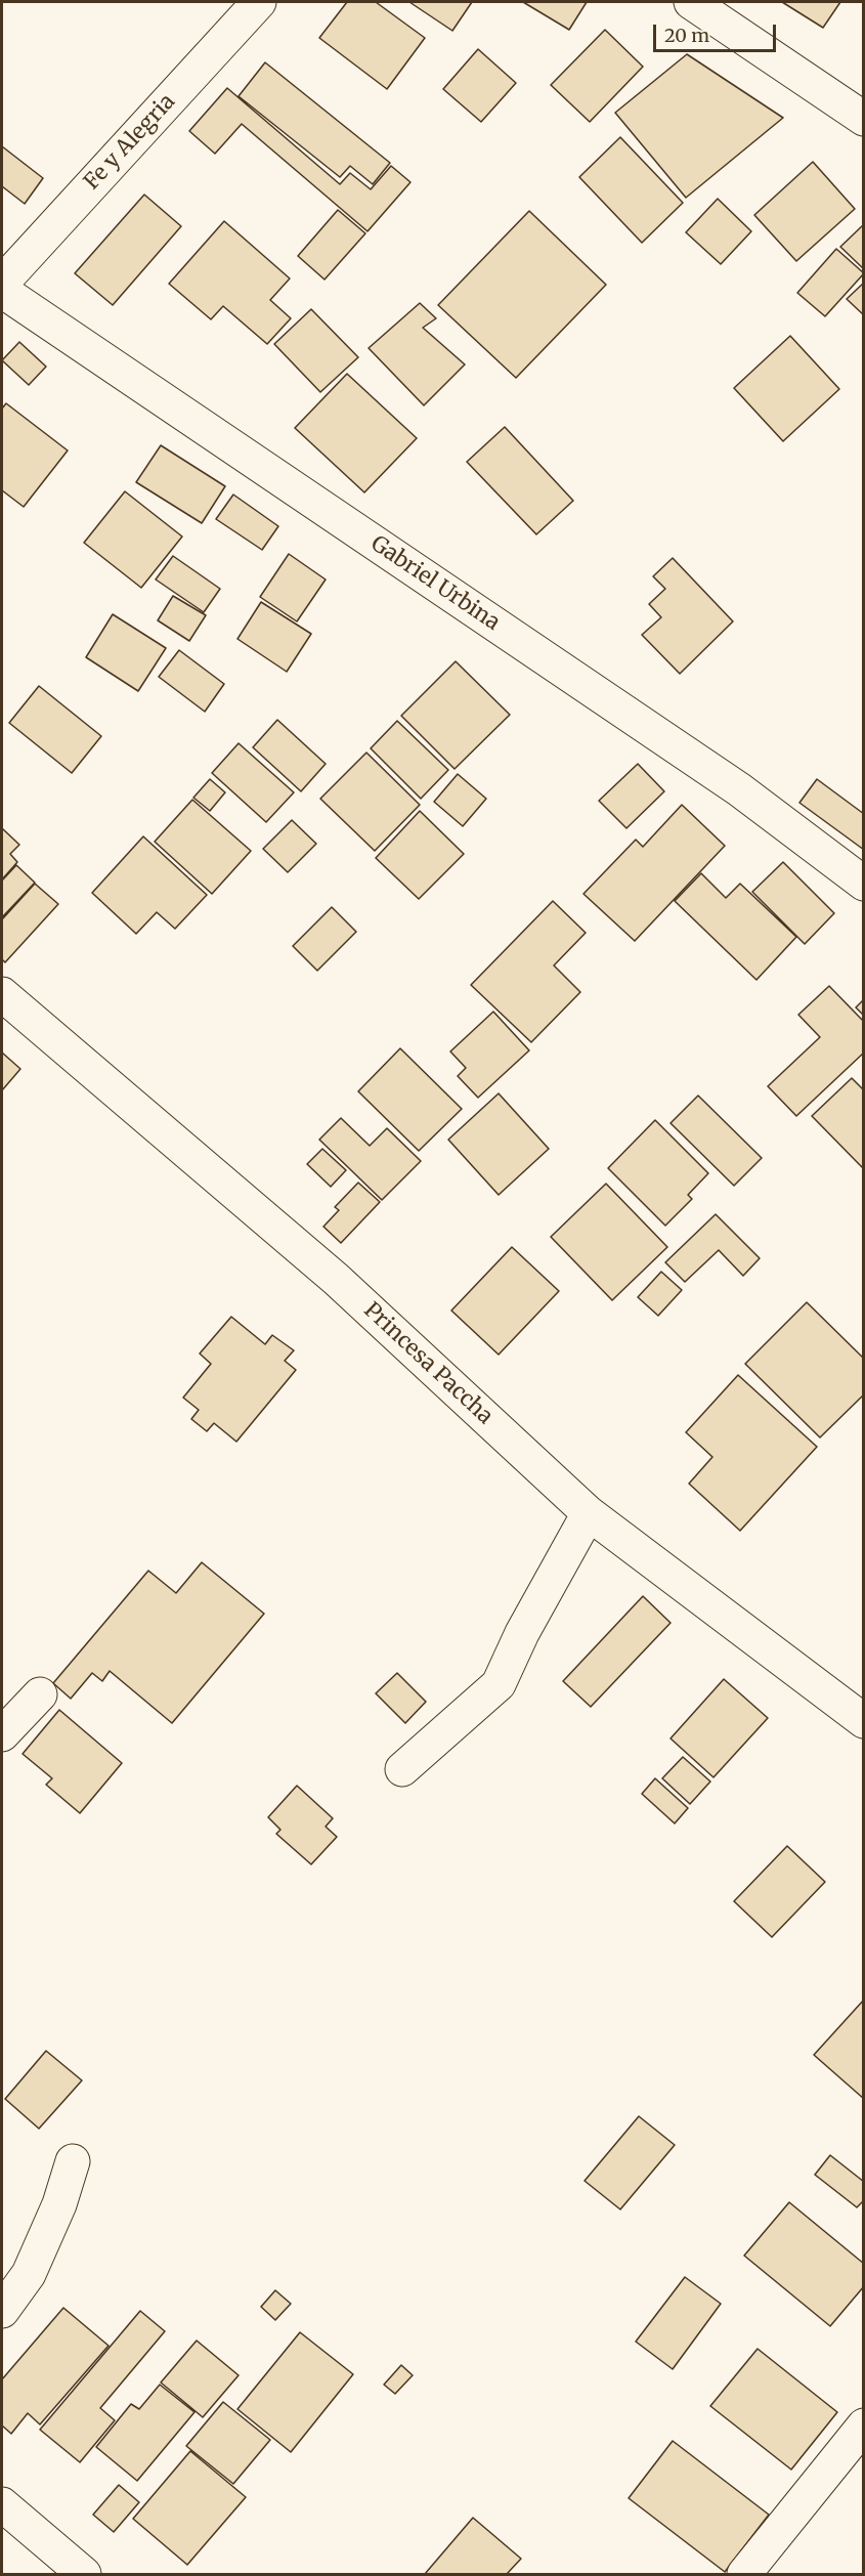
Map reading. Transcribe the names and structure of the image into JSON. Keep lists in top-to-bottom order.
{
  "streets": {
    "street": ["Fe y Alegria", "Gabriel Urbina", "Princesa Paccha"]
  },
  "scale_bar": "20 m"
}
